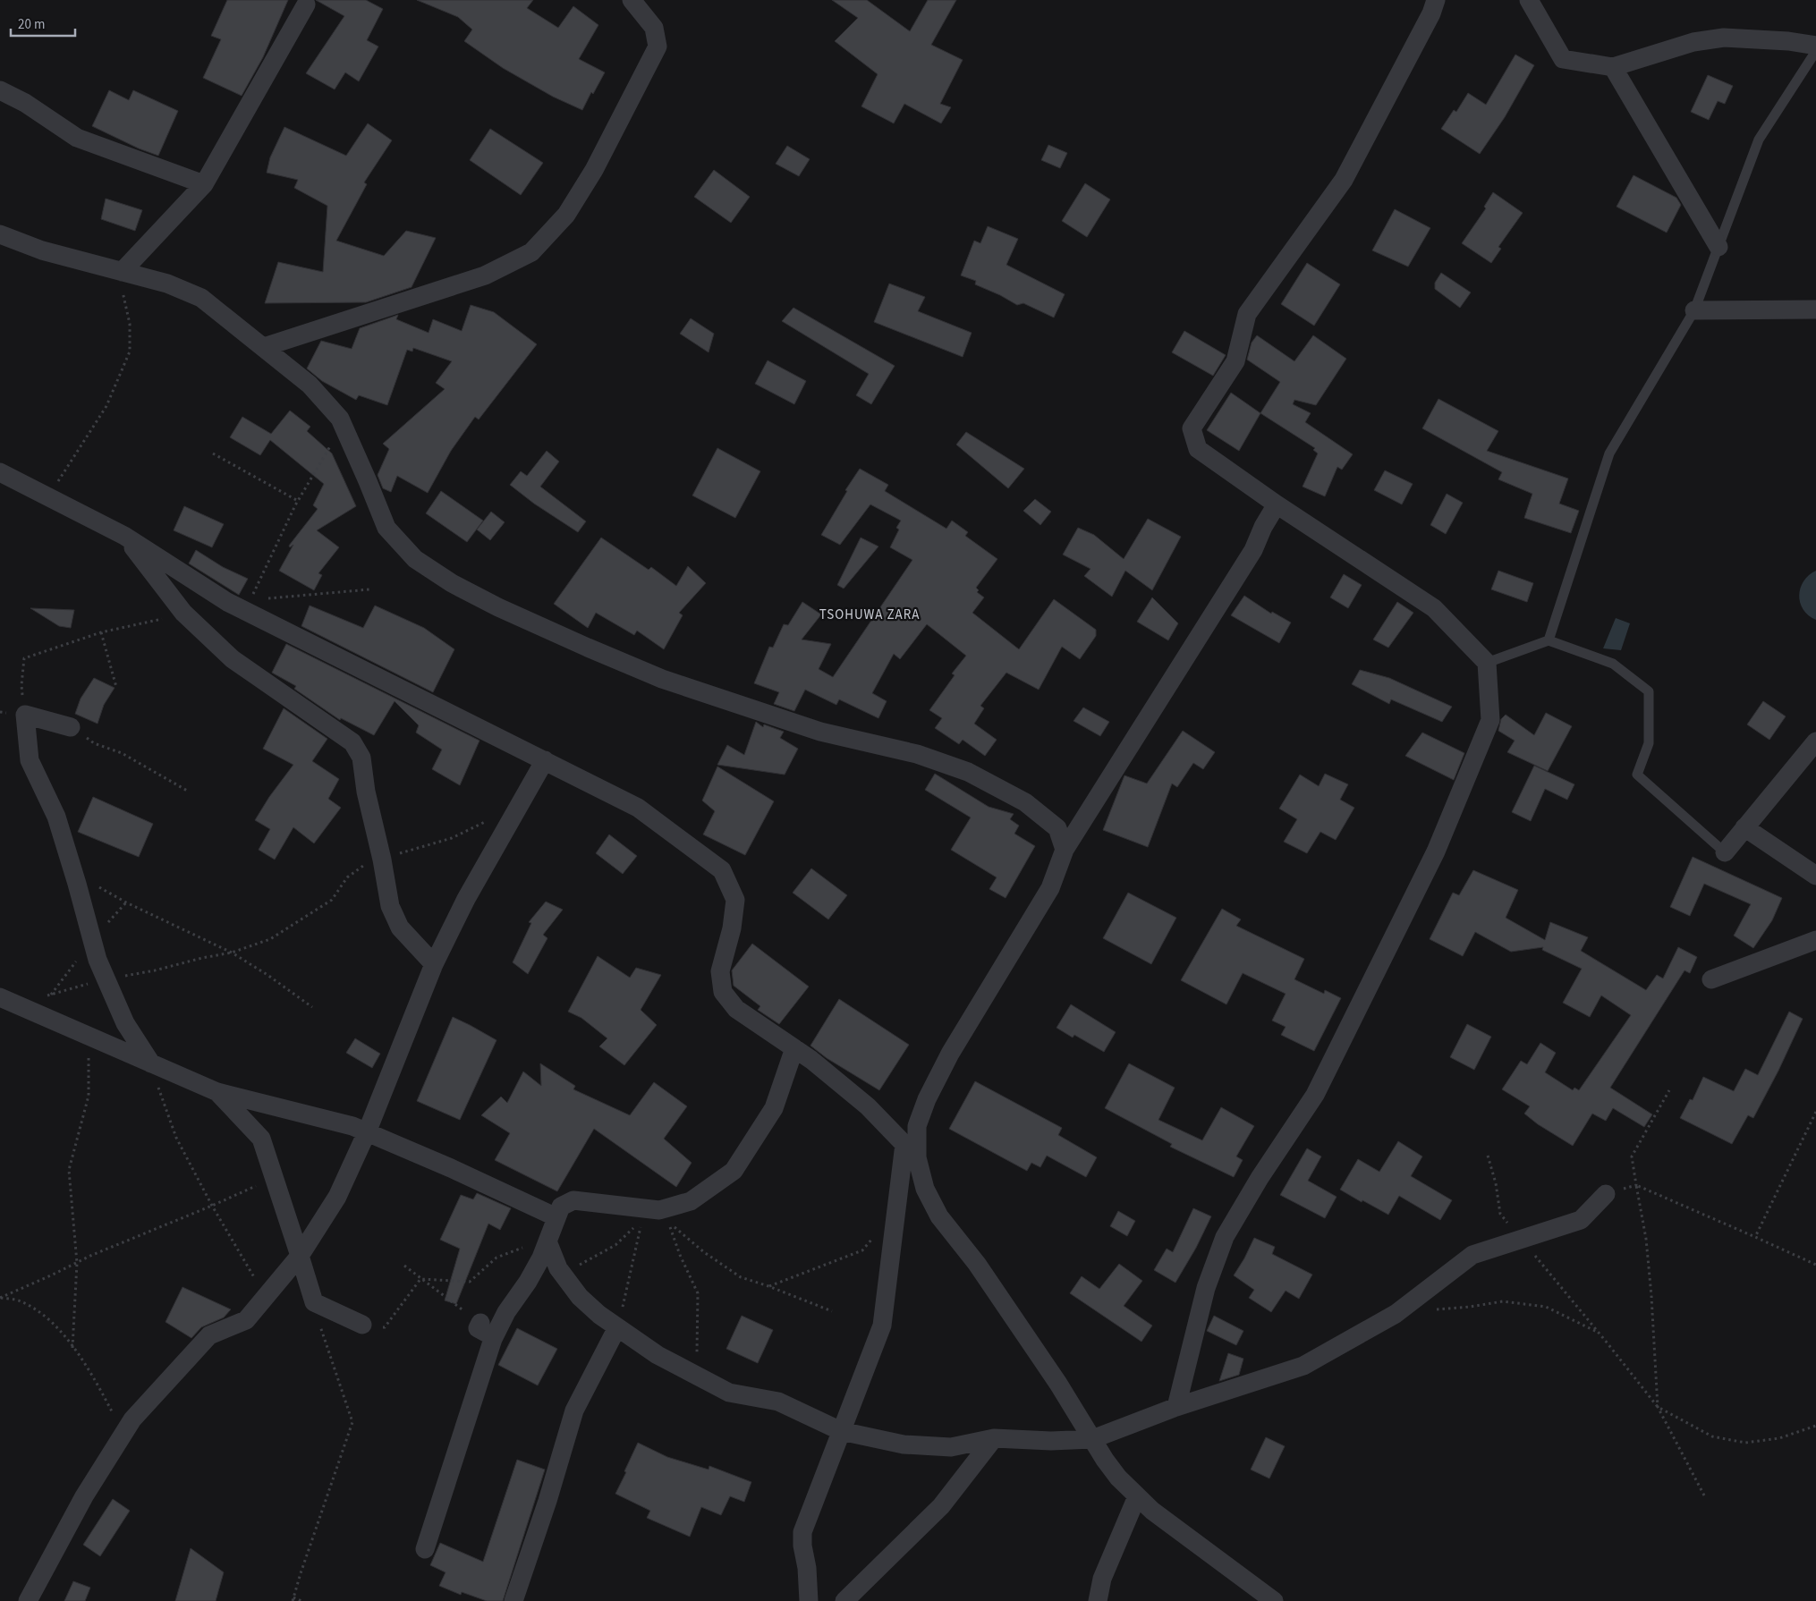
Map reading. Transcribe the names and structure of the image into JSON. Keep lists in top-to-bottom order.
{
  "districts": ["TSOHUWA ZARA"],
  "scale_bar": "20 m"
}
